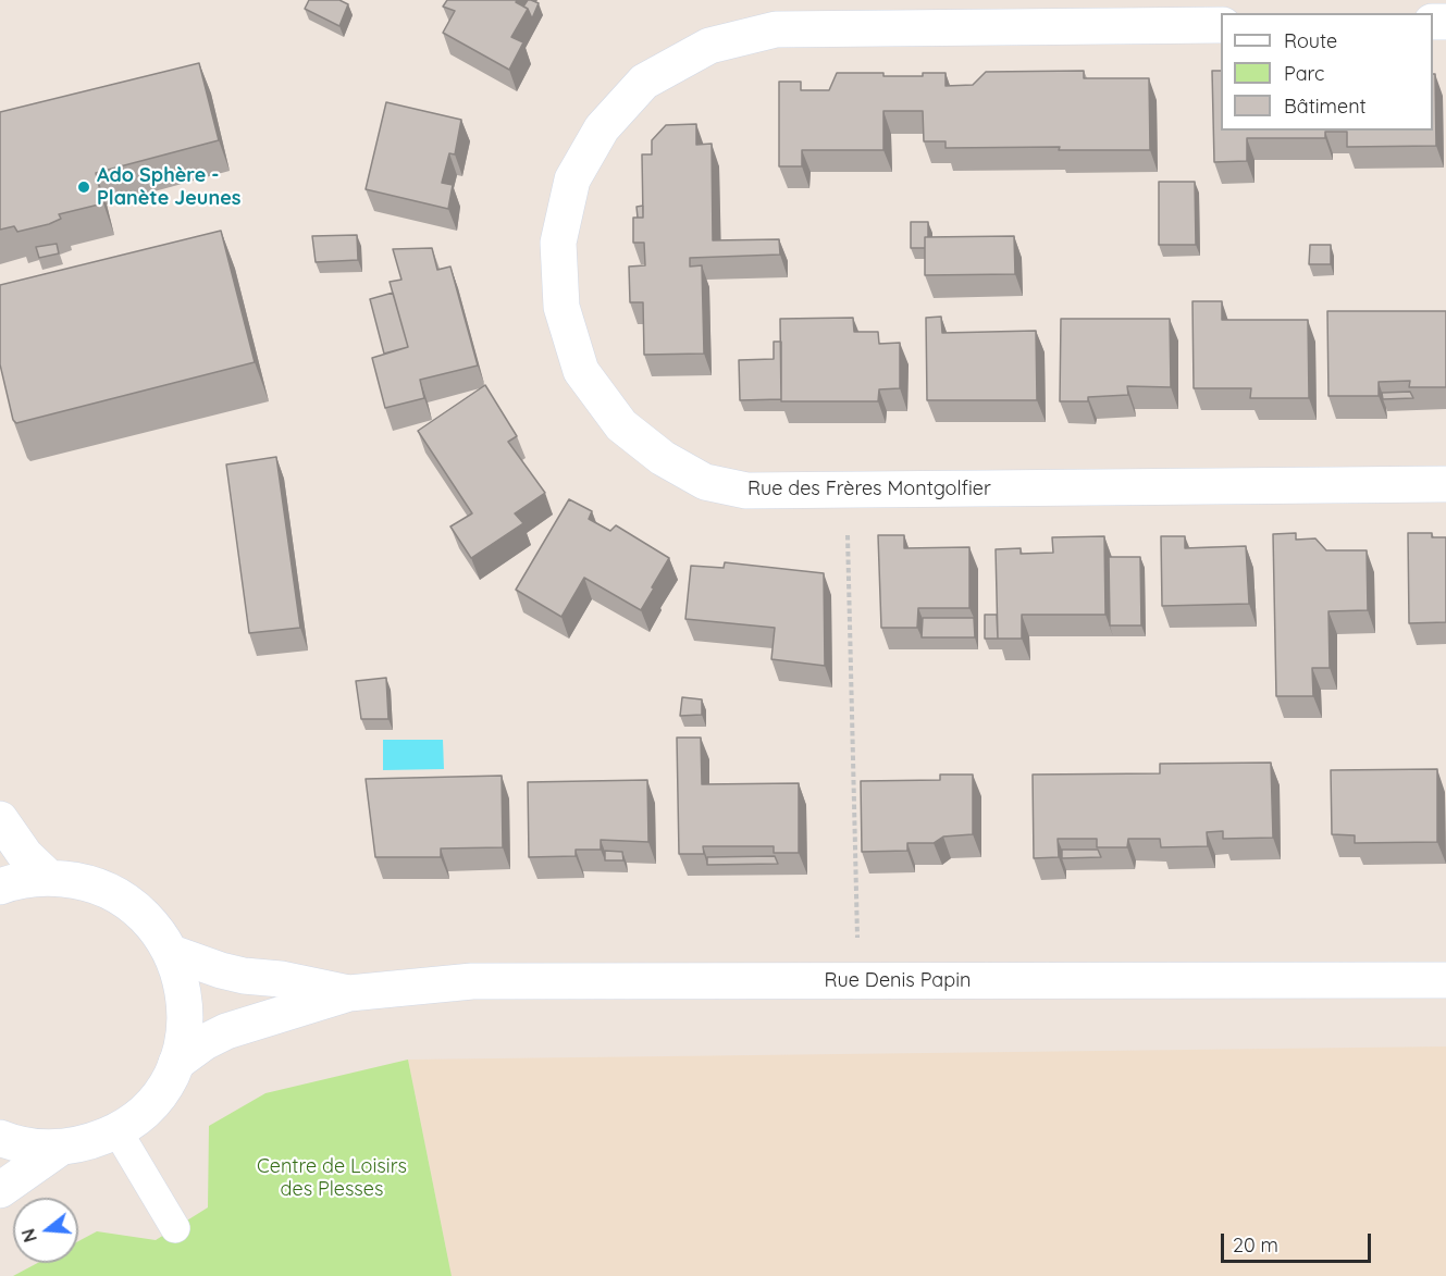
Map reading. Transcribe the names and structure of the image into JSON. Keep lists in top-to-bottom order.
{
  "streets": {
    "street": ["Rue des Frères Montgolfier", "Rue Denis Papin"]
  },
  "parks": ["Centre de Loisirs des Plesses"],
  "places": ["Ado Sphère - Planète Jeunes"],
  "legend": ["Route", "Parc", "Bâtiment"],
  "scale_bar": "20 m",
  "north": "left"
}
